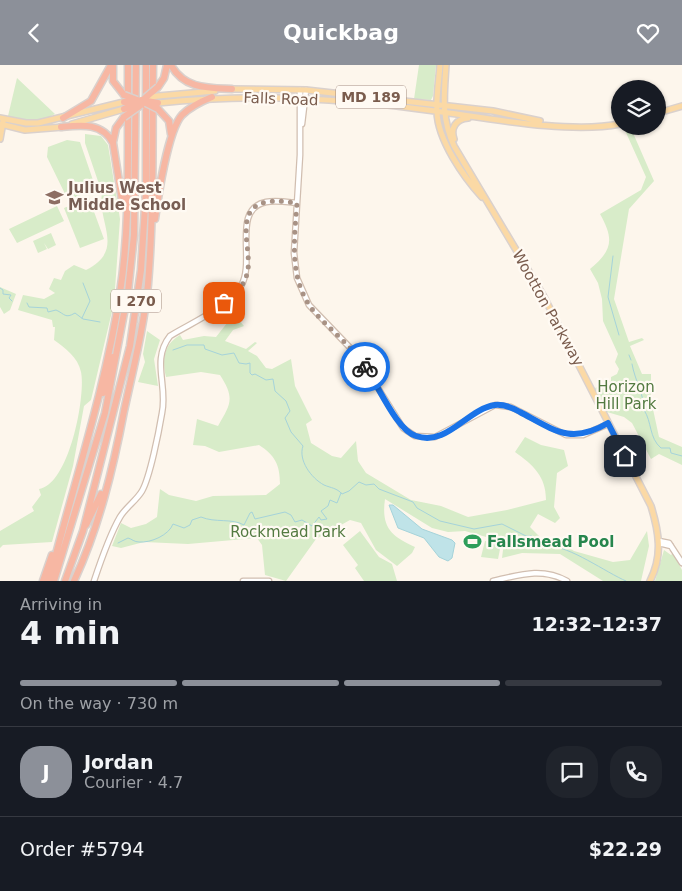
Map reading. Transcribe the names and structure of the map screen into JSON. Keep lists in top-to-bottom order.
{
  "streets": {
    "highway": ["I 270"],
    "main road": ["MD 189", "Falls Road", "Wootton Parkway"]
  },
  "crossings": [
    ["Falls Road", "Wootton Parkway"]
  ],
  "parks": ["Horizon Hill Park", "Rockmead Park"],
  "places": {
    "school or university": ["Julius West Middle School"],
    "sports": ["Fallsmead Pool"]
  },
  "page": {
    "header": "Quickbag",
    "heading": ["4 min", "Arriving in", "12:32–12:37"],
    "panel": [
      "Jordan",
      "Courier · 4.7",
      "Order #5794",
      "$22.29"
    ],
    "bar": "On the way · 730 m",
    "round": "J"
  }
}
